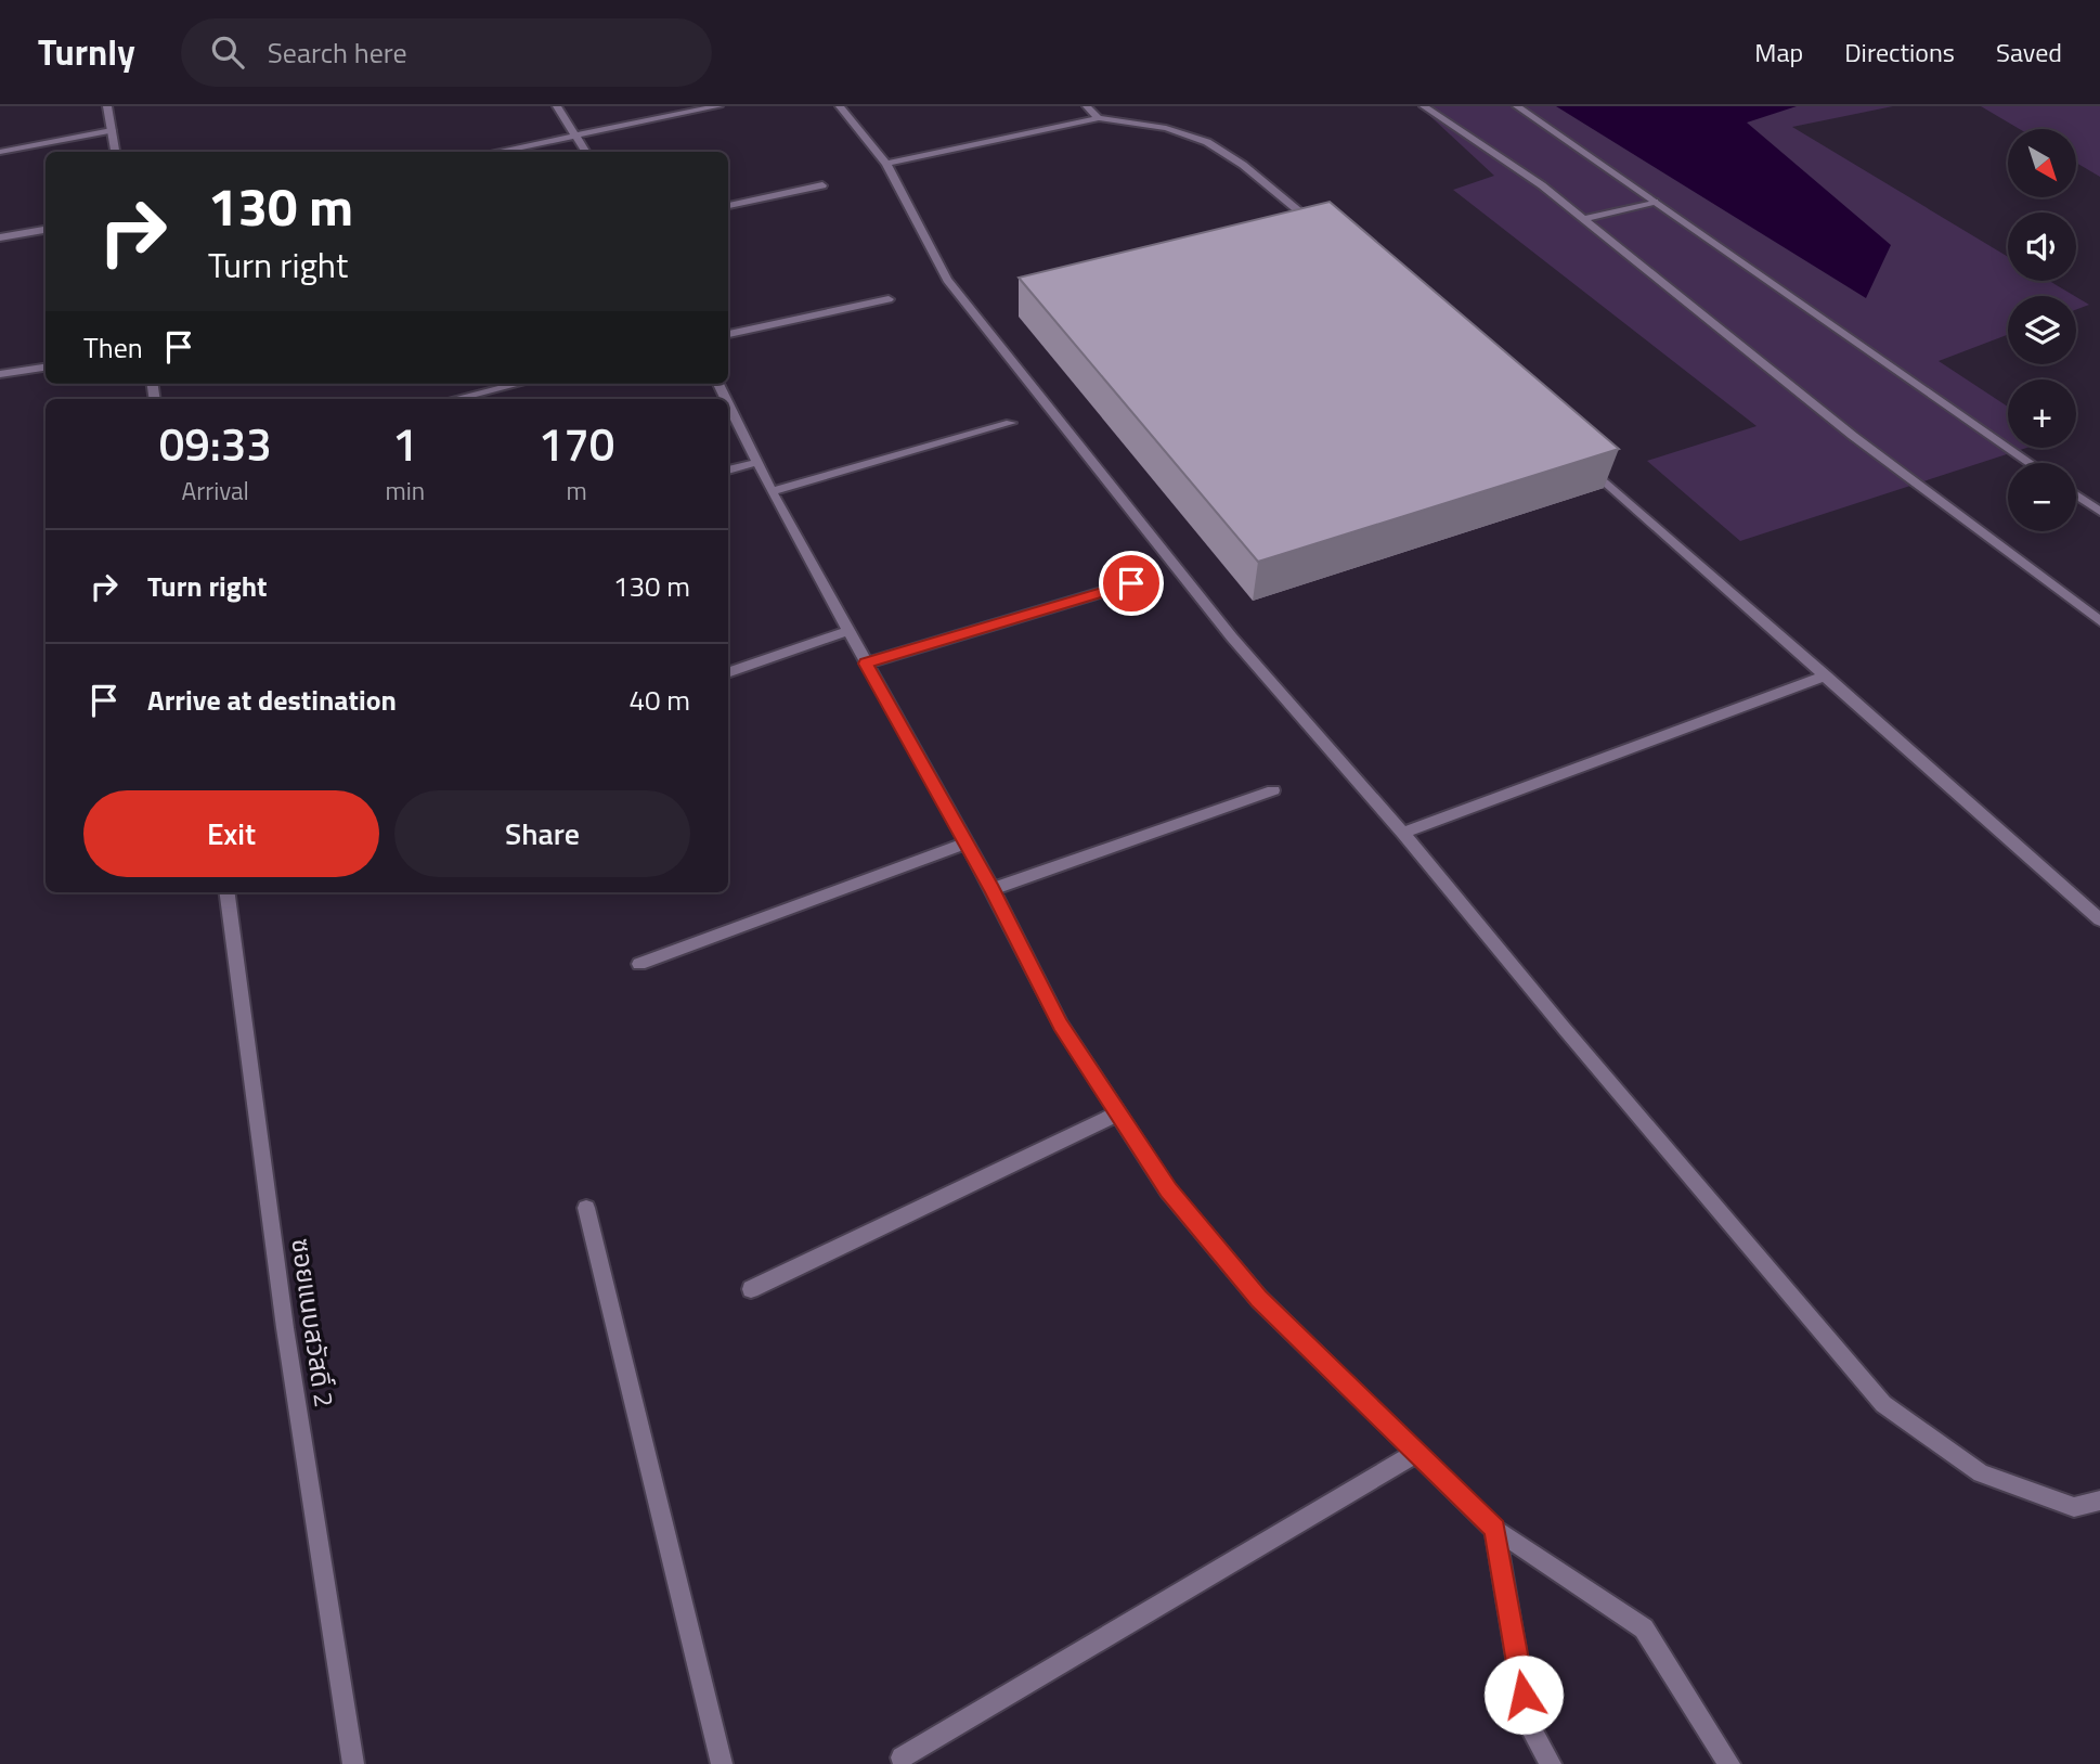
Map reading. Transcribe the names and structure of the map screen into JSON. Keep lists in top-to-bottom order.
{
  "streets": {
    "street": ["ซอยแนบสวัสดิ์ 2"]
  },
  "north": "bottom right",
  "page": {
    "header": "Turnly",
    "search": "Search here",
    "nav": ["Map", "Directions", "Saved"],
    "map_buttons": ["+", "−"],
    "turn": ["130 m", "Turn right"],
    "then": "Then",
    "eta": [
      "09:33",
      "Arrival",
      "1",
      "min",
      "170",
      "m"
    ],
    "list": [
      {
        "name": "Turn right",
        "value": "130 m"
      },
      {
        "name": "Arrive at destination",
        "value": "40 m"
      }
    ],
    "buttons": ["Exit", "Share"]
  }
}
